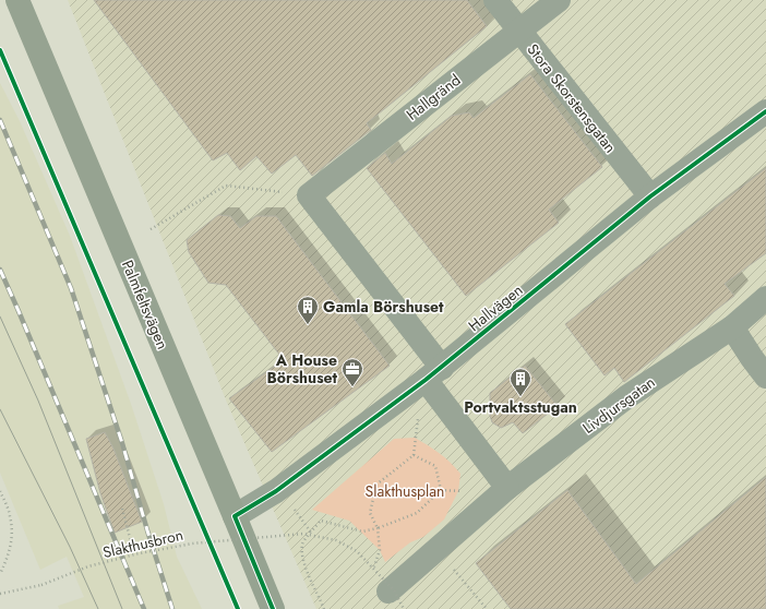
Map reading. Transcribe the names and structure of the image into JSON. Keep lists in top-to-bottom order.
{
  "streets": {
    "main road": ["Palmfeltsvägen"],
    "street": [
      "Hallgränd",
      "Stora Skorstensgatan",
      "Hallvägen",
      "Livdjursgatan"
    ],
    "path": ["Slakthusbron"]
  },
  "crossings": [
    ["Hallgränd", "Stora Skorstensgatan"],
    ["Stora Skorstensgatan", "Hallvägen"],
    ["Palmfeltsvägen", "Hallvägen"]
  ],
  "parks": ["Slakthusplan"],
  "places": {
    "building": ["Gamla Börshuset", "Portvaktsstugan"],
    "office": ["A House Börshuset"]
  }
}
